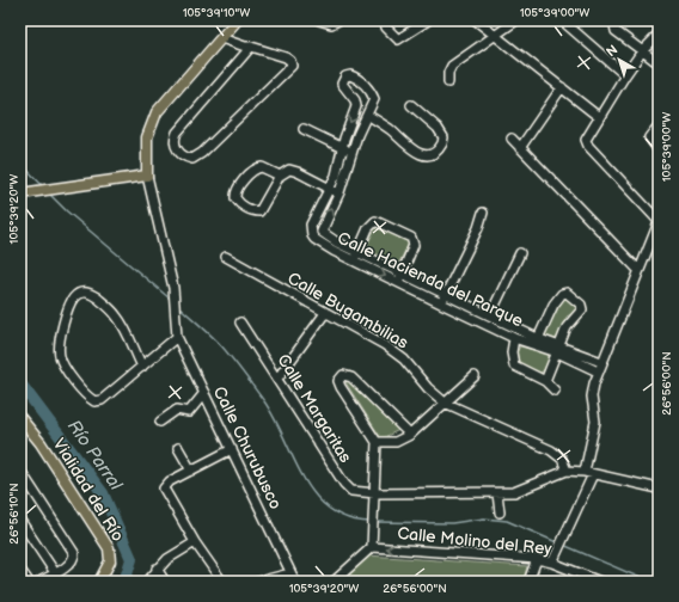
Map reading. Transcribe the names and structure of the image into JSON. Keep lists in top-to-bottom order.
{
  "streets": {
    "main road": ["Vialidad del Río"],
    "street": [
      "Calle Hacienda del Parque",
      "Calle Bugambilias",
      "Calle Margaritas",
      "Calle Churubusco",
      "Calle Molino del Rey"
    ]
  },
  "crossings": [
    ["Calle Bugambilias", "Calle Margaritas"]
  ],
  "one_way": ["Calle Molino del Rey"],
  "water": ["Río Parral"],
  "north": "top left",
  "coordinates": [
    "105°39'10\"W",
    "105°39'00\"W",
    "105°39'20\"W",
    "26°56'00\"N",
    "26°56'10\"N"
  ]
}
